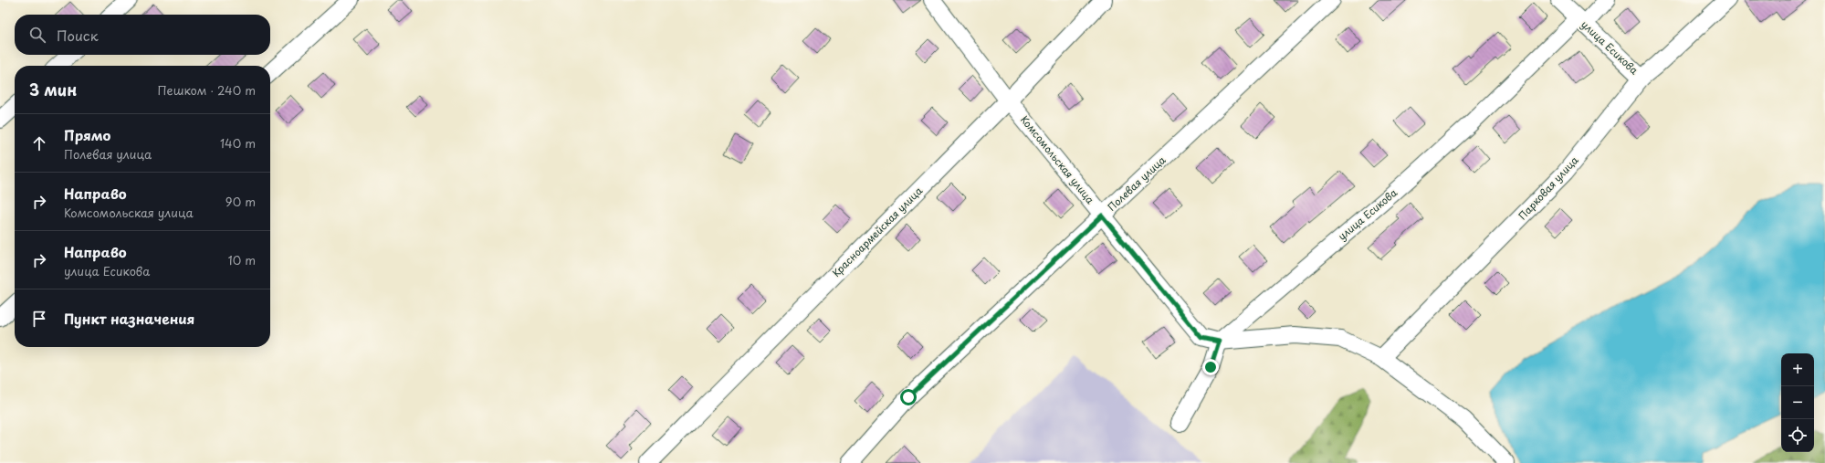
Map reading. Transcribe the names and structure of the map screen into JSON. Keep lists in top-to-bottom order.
{
  "streets": {
    "street": [
      "улица Есикова",
      "Комсомольская улица",
      "Полевая улица",
      "Парковая улица",
      "Красноармейская улица"
    ]
  },
  "crossings": [
    ["улица Есикова", "Комсомольская улица"],
    ["улица Есикова", "Парковая улица"],
    ["Комсомольская улица", "Полевая улица"],
    ["Комсомольская улица", "Парковая улица"],
    ["Комсомольская улица", "Красноармейская улица"]
  ],
  "page": {
    "search": "Поиск",
    "heading": ["3 мин", "Пешком · 240 m"],
    "list": [
      ["Прямо", "Полевая улица", "140 m"],
      ["Направо", "Комсомольская улица", "90 m"],
      ["Направо", "улица Есикова", "10 m"],
      "Пункт назначения"
    ],
    "map_buttons": ["+", "−"]
  }
}
